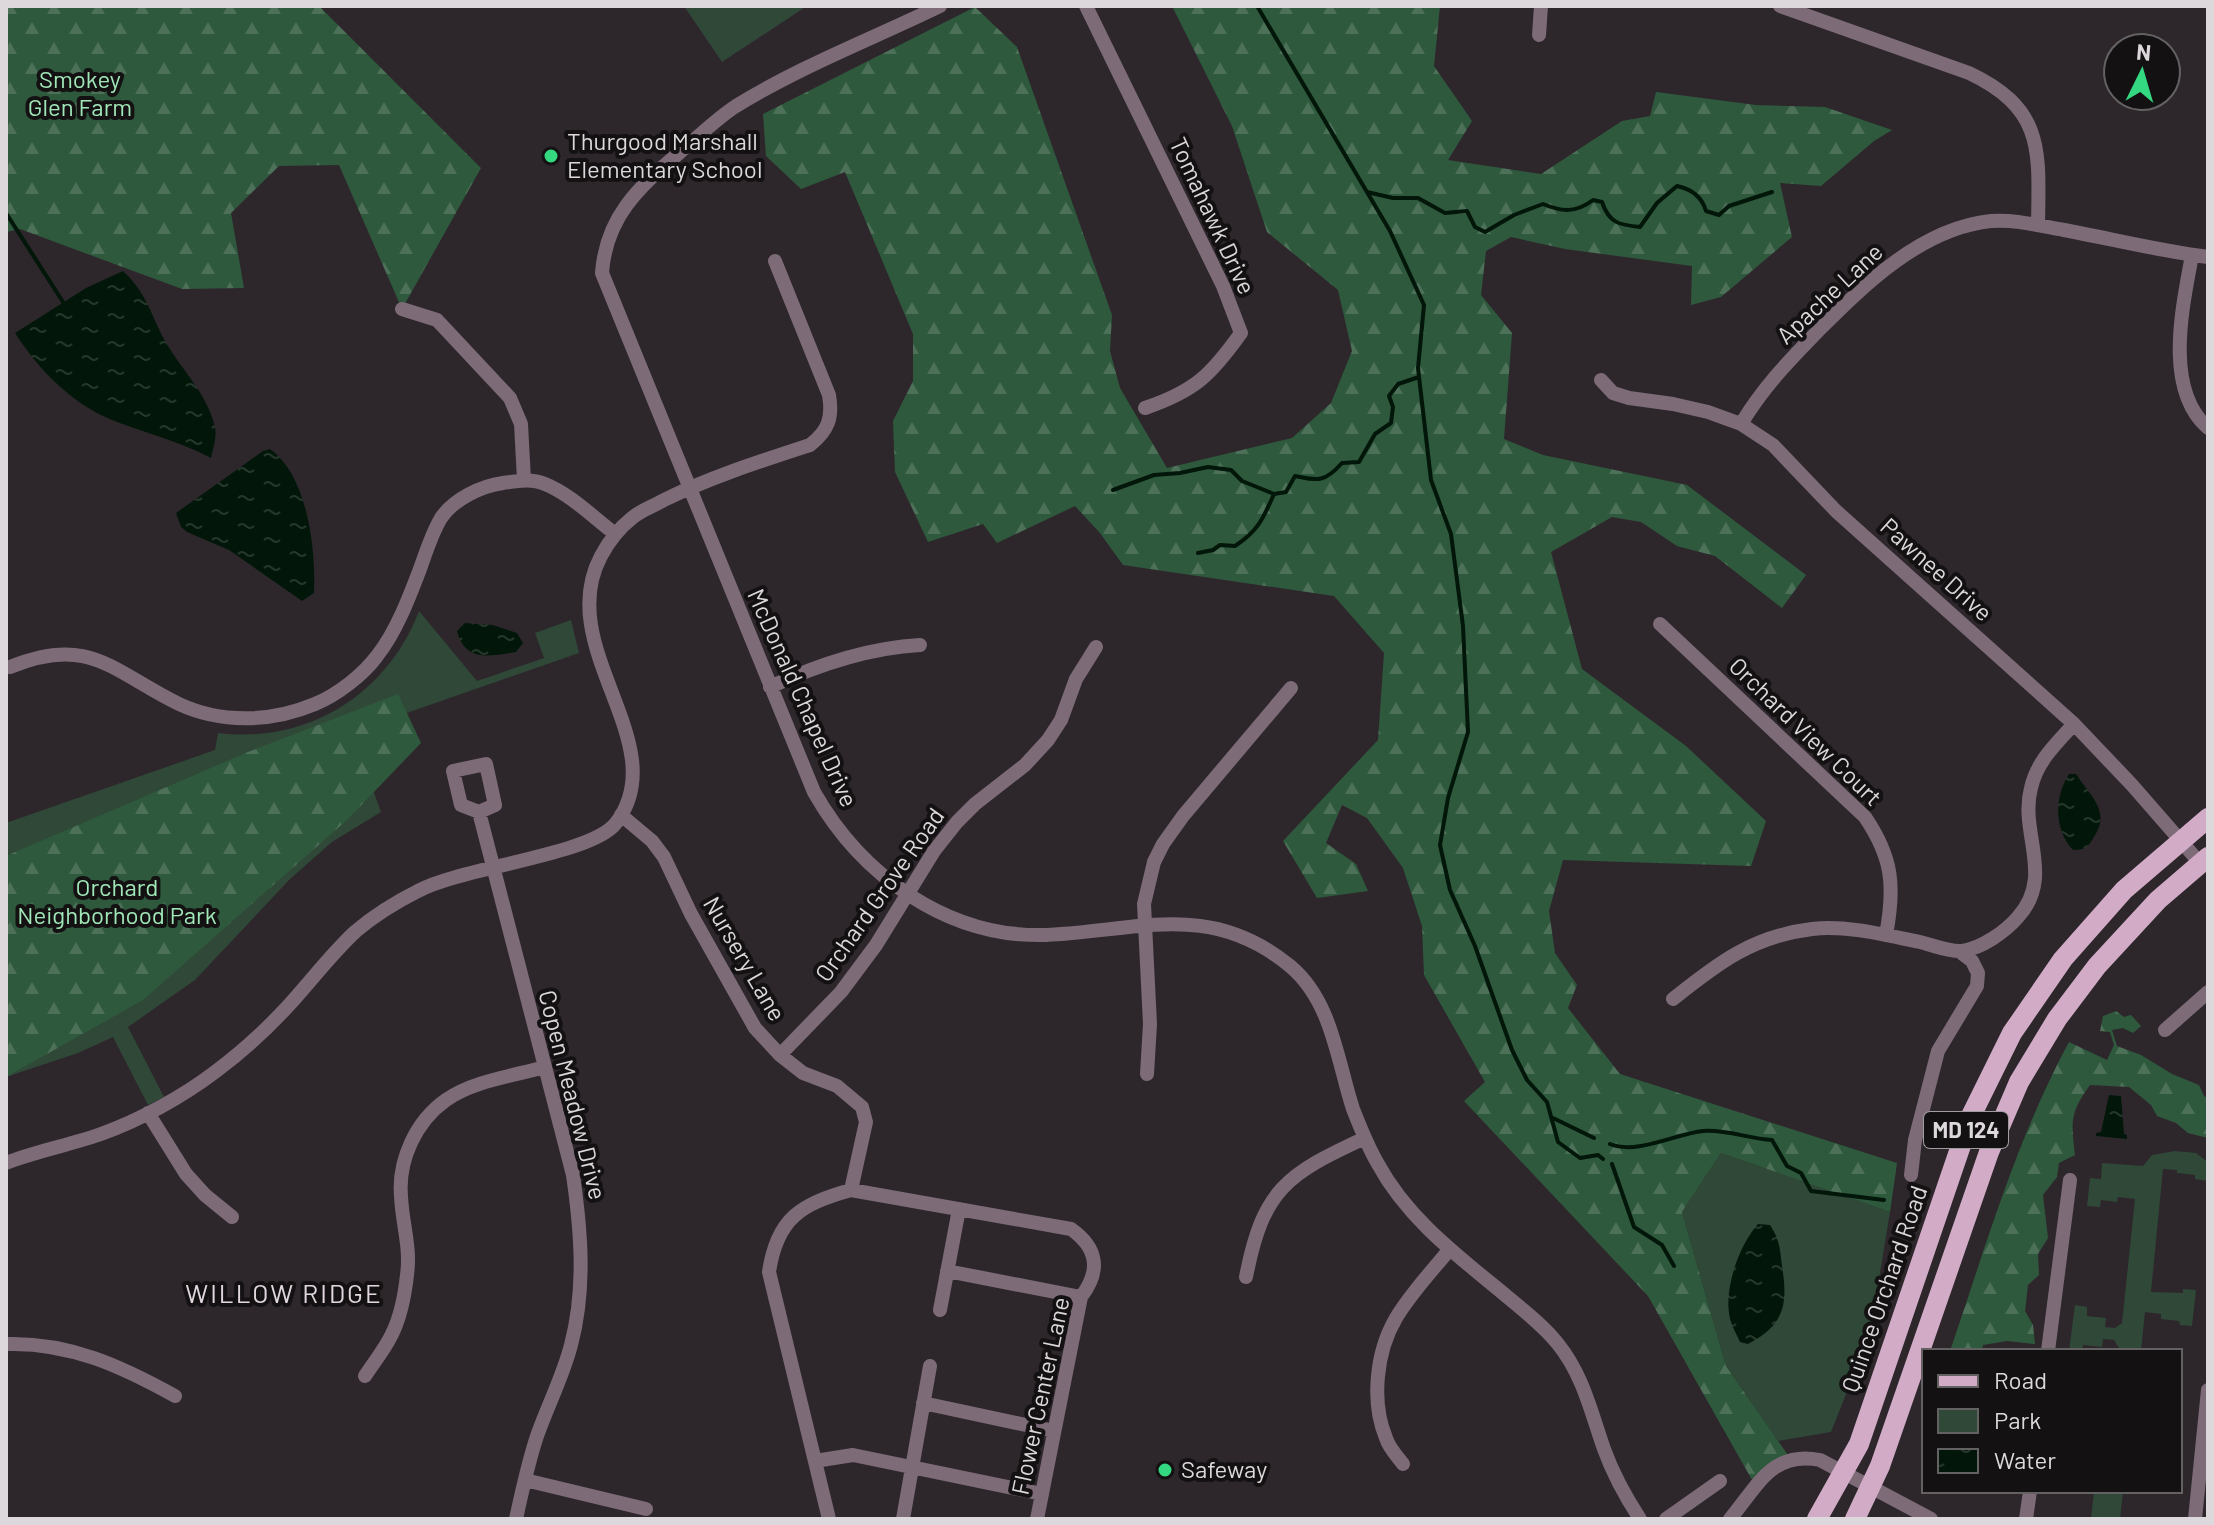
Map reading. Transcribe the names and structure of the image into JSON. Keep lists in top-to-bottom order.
{
  "streets": {
    "main road": ["MD 124", "Quince Orchard Road"],
    "street": [
      "Tomahawk Drive",
      "Apache Lane",
      "Pawnee Drive",
      "McDonald Chapel Drive",
      "Orchard View Court",
      "Orchard Grove Road",
      "Nursery Lane",
      "Copen Meadow Drive",
      "Flower Center Lane"
    ]
  },
  "crossings": [
    ["Apache Lane", "Pawnee Drive"],
    ["Pawnee Drive", "MD 124"],
    ["Pawnee Drive", "Quince Orchard Road"],
    ["McDonald Chapel Drive", "Orchard Grove Road"],
    ["Orchard Grove Road", "Nursery Lane"],
    ["Nursery Lane", "Flower Center Lane"]
  ],
  "districts": ["WILLOW RIDGE"],
  "parks": ["Smokey Glen Farm", "Orchard Neighborhood Park"],
  "places": ["Thurgood Marshall Elementary School", "Safeway"],
  "legend": ["Road", "Park", "Water"],
  "north": "top"
}
